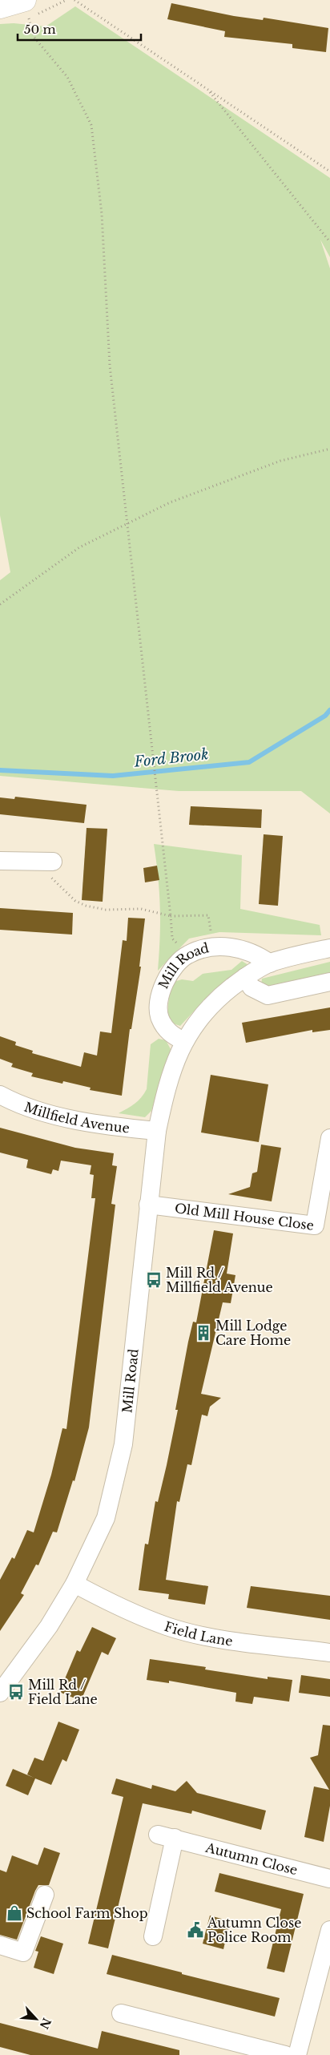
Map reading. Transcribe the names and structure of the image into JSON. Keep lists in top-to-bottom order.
{
  "streets": {
    "street": [
      "Mill Road",
      "Millfield Avenue",
      "Old Mill House Close",
      "Field Lane",
      "Autumn Close"
    ]
  },
  "crossings": [
    ["Mill Road", "Millfield Avenue"],
    ["Mill Road", "Old Mill House Close"],
    ["Mill Road", "Field Lane"]
  ],
  "water": ["Ford Brook"],
  "places": {
    "bus stop": ["Mill Rd / Millfield Avenue", "Mill Rd / Field Lane"],
    "building": ["Mill Lodge Care Home"],
    "shop": ["School Farm Shop"],
    "public building": ["Autumn Close Police Room"]
  },
  "scale_bar": "50 m",
  "north": "bottom right"
}
